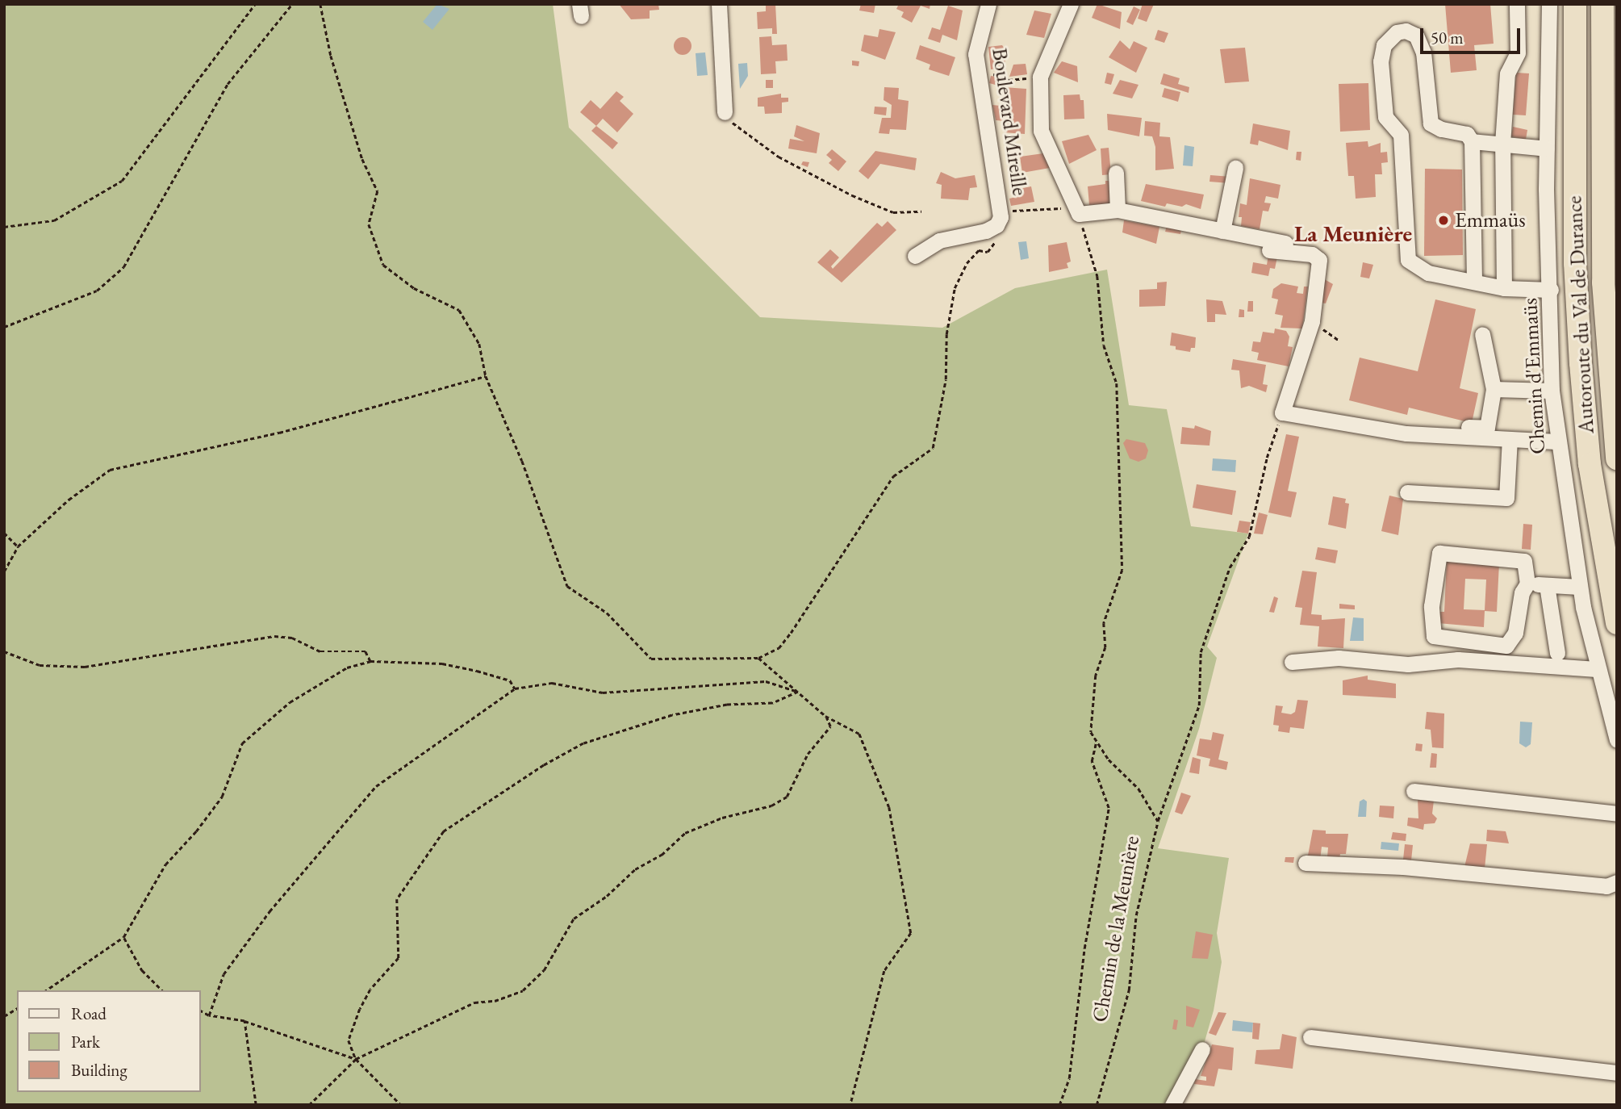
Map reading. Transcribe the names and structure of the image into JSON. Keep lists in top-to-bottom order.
{
  "streets": {
    "highway": ["Autoroute du Val de Durance"],
    "street": ["Boulevard Mireille", "Chemin d'Emmaüs"],
    "path": ["Chemin de la Meunière"]
  },
  "districts": ["La Meunière"],
  "places": ["Emmaüs"],
  "legend": ["Road", "Park", "Building"],
  "scale_bar": "50 m"
}
